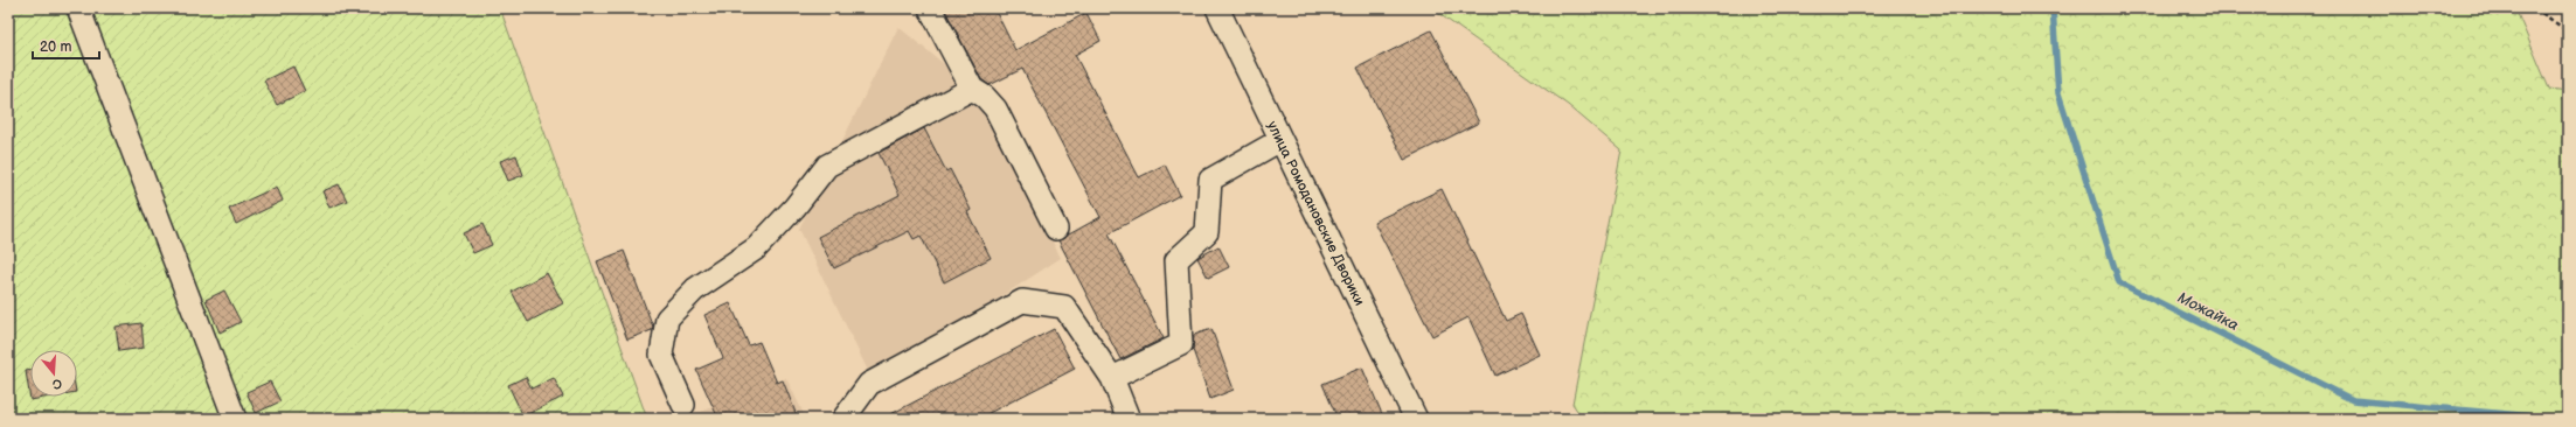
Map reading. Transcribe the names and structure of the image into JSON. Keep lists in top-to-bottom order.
{
  "streets": {
    "street": ["улица Ромодановские Дворики"]
  },
  "water": ["Можайка"],
  "scale_bar": "20 m",
  "north": "bottom"
}
